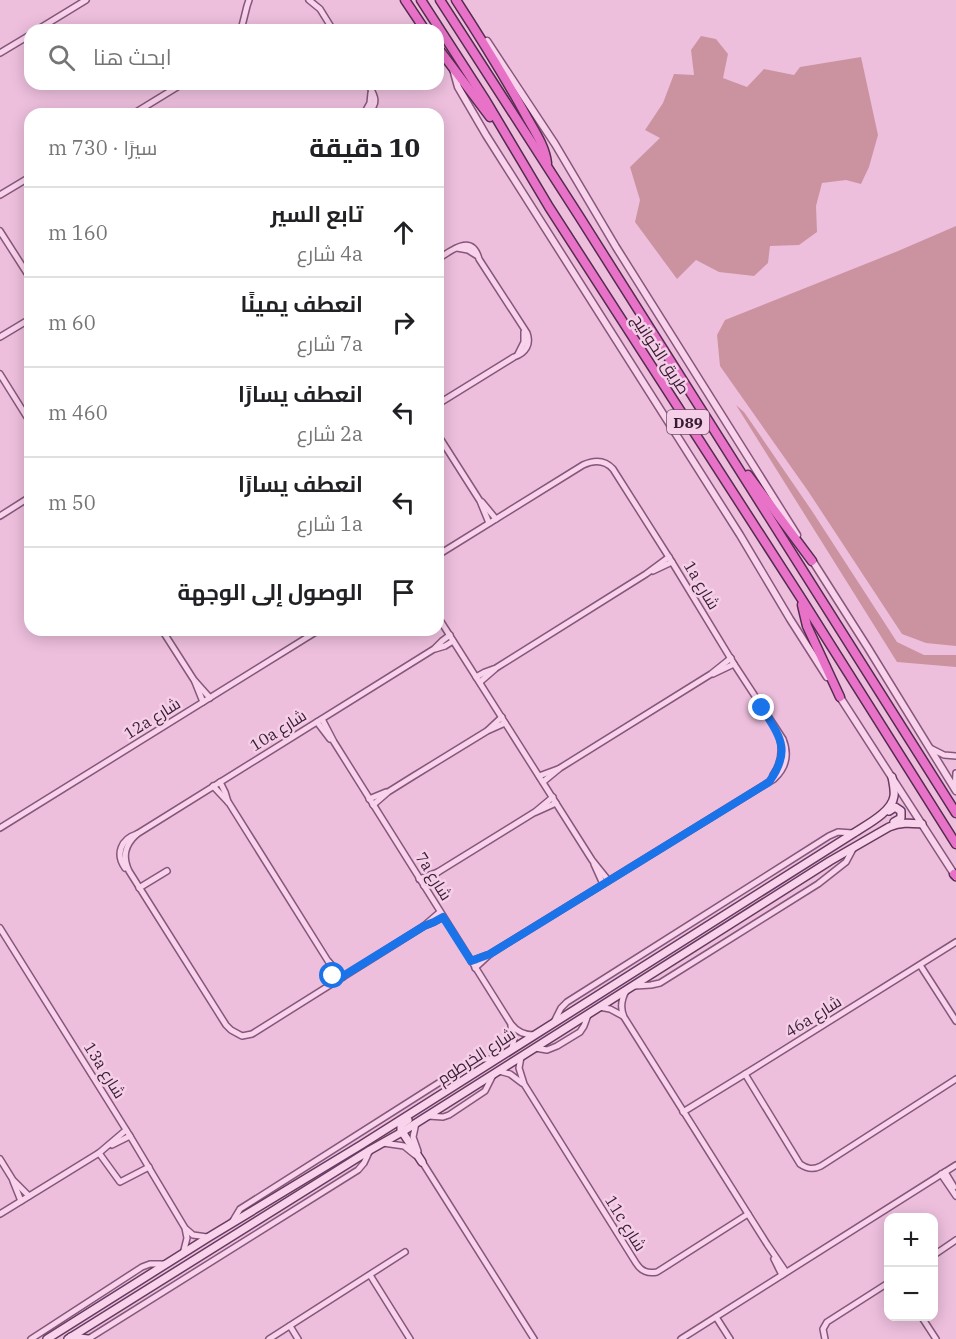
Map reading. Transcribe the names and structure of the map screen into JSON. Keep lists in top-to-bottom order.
{
  "streets": {
    "highway": ["طريق الخوانيج", "D89"],
    "main road": ["شارع الخرطوم"],
    "street": [
      "1a شارع",
      "12a شارع",
      "10a شارع",
      "7a شارع",
      "46a شارع",
      "13a شارع",
      "11c شارع"
    ]
  },
  "crossings": [
    ["10a شارع", "7a شارع"],
    ["شارع الخرطوم", "11c شارع"]
  ],
  "page": {
    "search": "ابحث هنا",
    "heading": ["10 دقيقة", "سيرًا · 730 m"],
    "list": [
      ["تابع السير", "4a شارع", "160 m"],
      ["انعطف يمينًا", "7a شارع", "60 m"],
      ["انعطف يسارًا", "2a شارع", "460 m"],
      ["انعطف يسارًا", "1a شارع", "50 m"],
      "الوصول إلى الوجهة"
    ],
    "map_buttons": ["+", "−"]
  }
}
